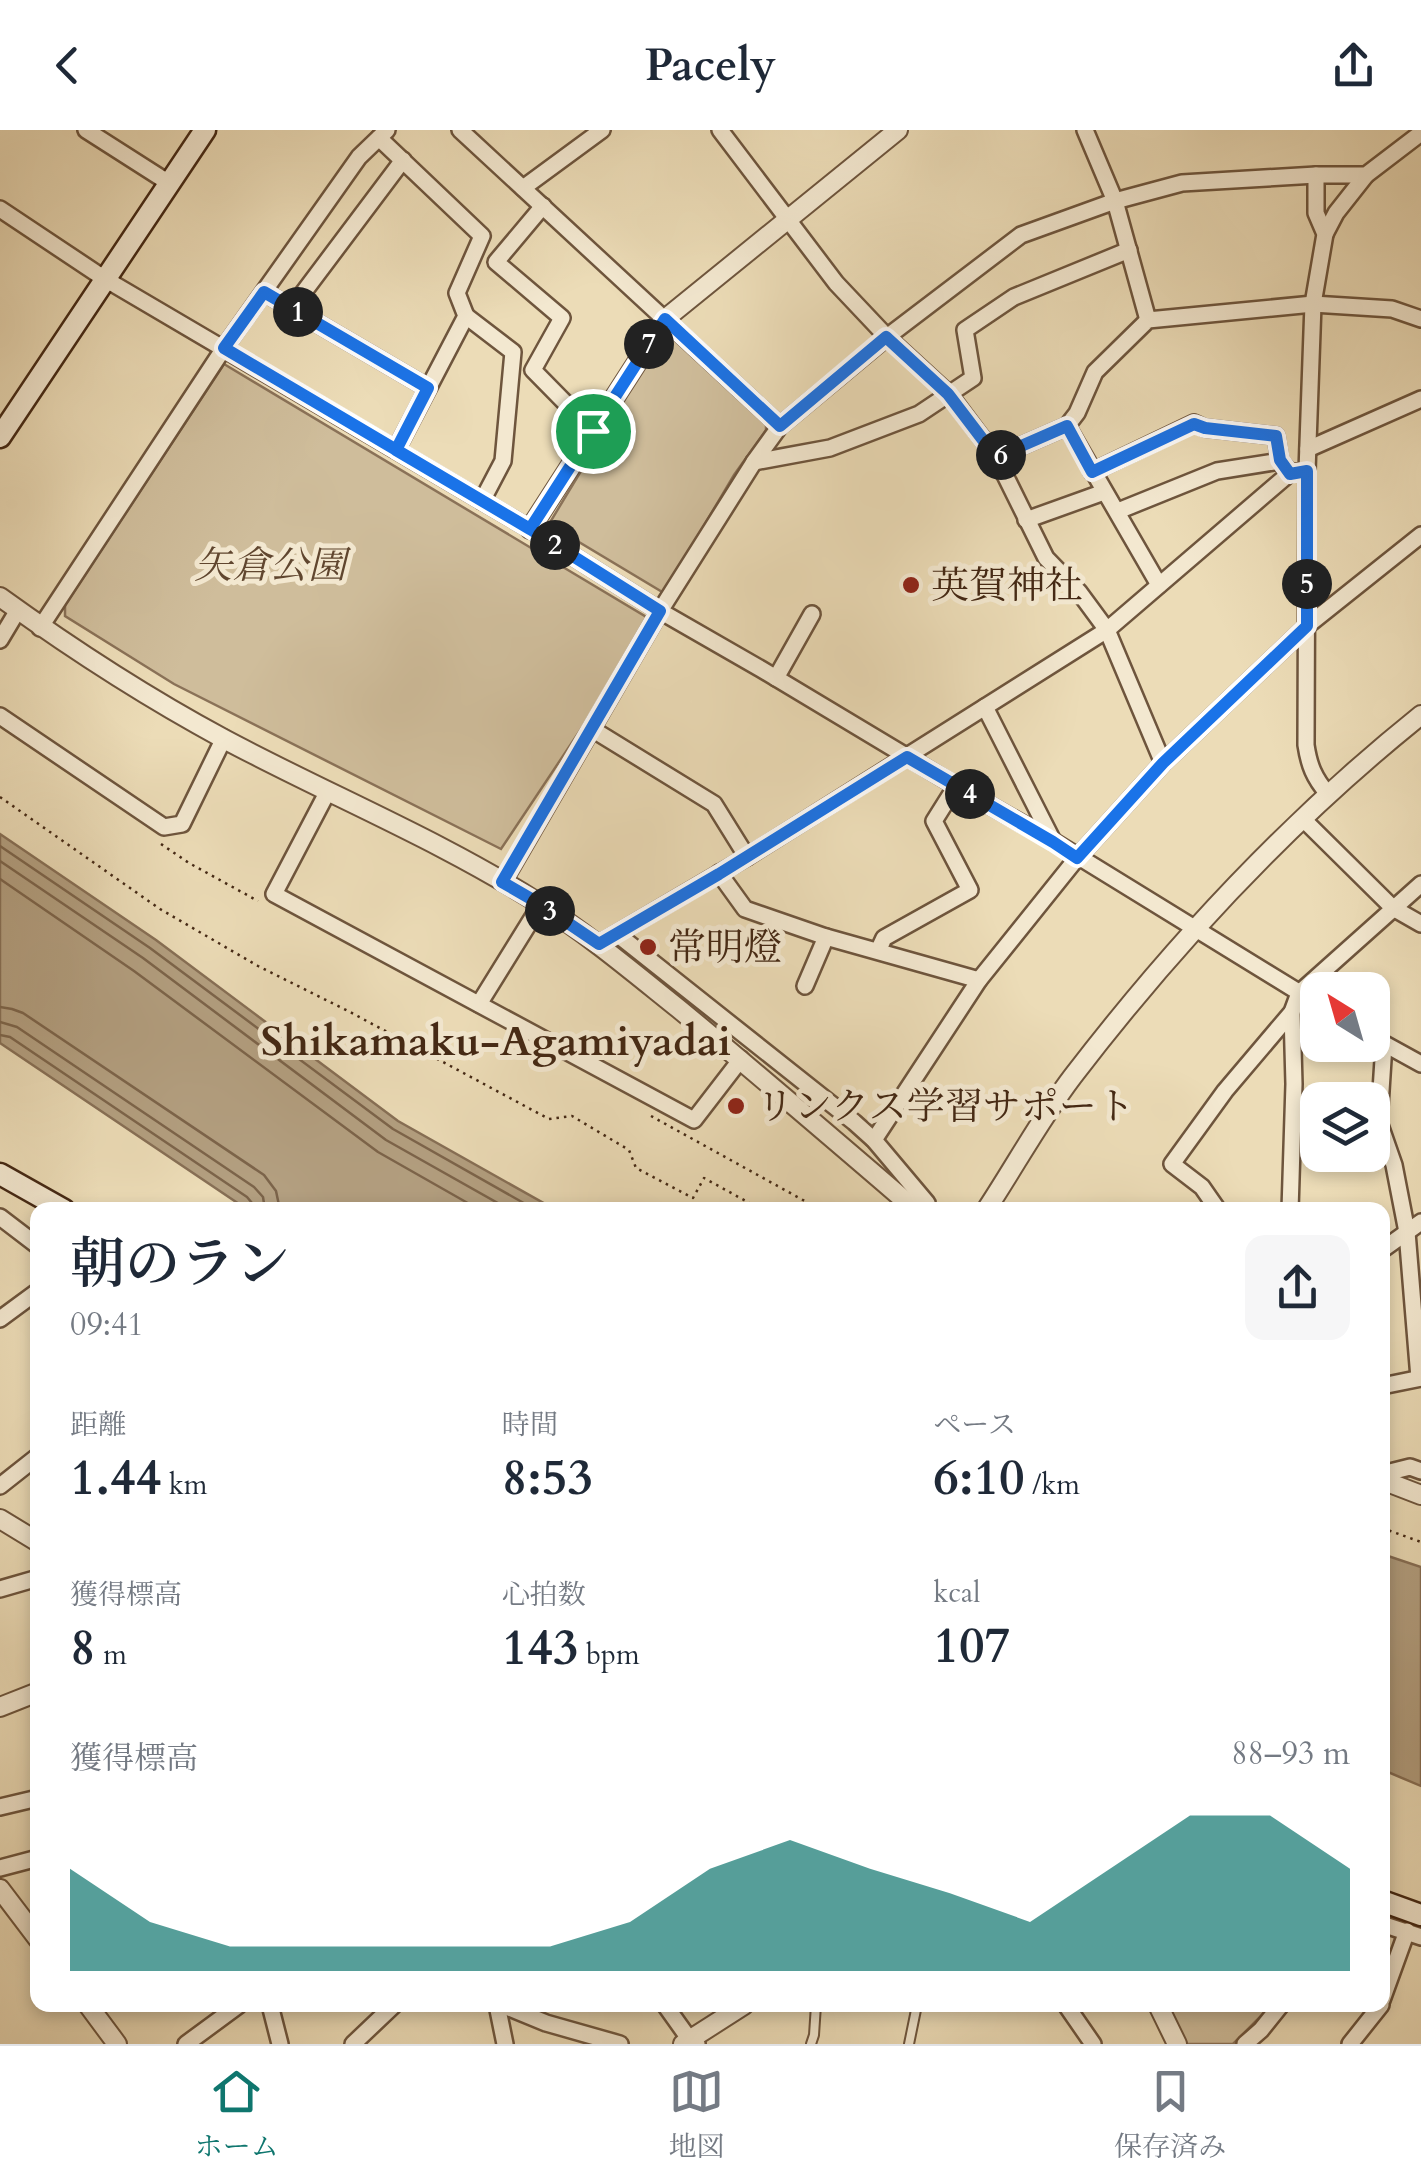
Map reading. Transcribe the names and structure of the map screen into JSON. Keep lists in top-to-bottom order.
{
  "districts": ["Shikamaku-Agamiyadai"],
  "parks": ["矢倉公園"],
  "places": ["英賀神社", "常明燈", "リンクス学習サポート"],
  "north": "top left",
  "page": {
    "header": "Pacely",
    "pins": [
      "1",
      "7",
      "6",
      "2",
      "5",
      "4",
      "3"
    ],
    "heading": ["朝のラン", "09:41"],
    "stats": [
      ["距離", "1.44 km"],
      ["時間", "8:53"],
      ["ペース", "6:10 /km"],
      ["獲得標高", "8 m"],
      ["心拍数", "143 bpm"],
      ["kcal", "107"]
    ],
    "chart": ["獲得標高", "88–93 m"],
    "tabs": ["ホーム", "地図", "保存済み"]
  }
}
